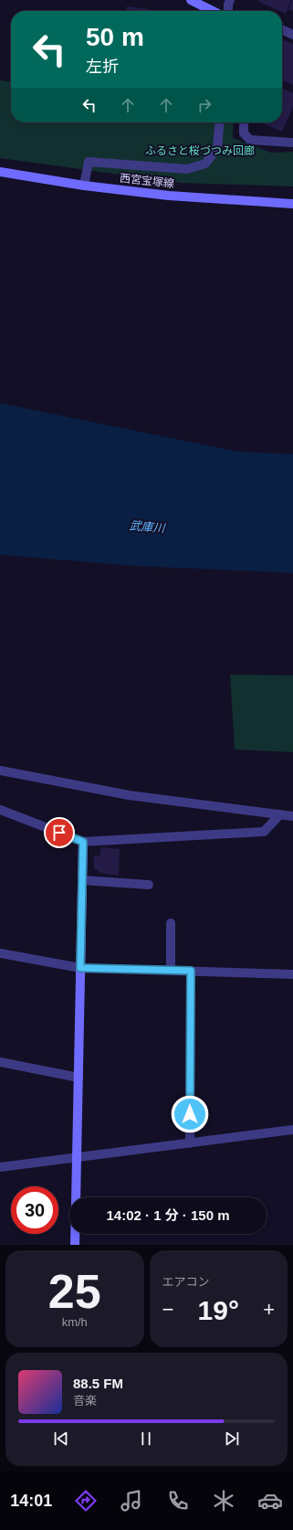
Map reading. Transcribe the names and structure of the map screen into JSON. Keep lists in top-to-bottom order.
{
  "streets": {
    "street": ["西宮宝塚線"]
  },
  "water": ["武庫川"],
  "parks": ["ふるさと桜づつみ回廊"],
  "page": {
    "turn": ["50 m", "左折"],
    "limit": "30",
    "trip": "14:02 · 1 分 · 150 m",
    "tile": [
      ["25", "km/h"],
      "エアコン"
    ],
    "heat": ["−", "19°", "+"],
    "song": ["88.5 FM", "音楽"],
    "tabs": "14:01"
  }
}
